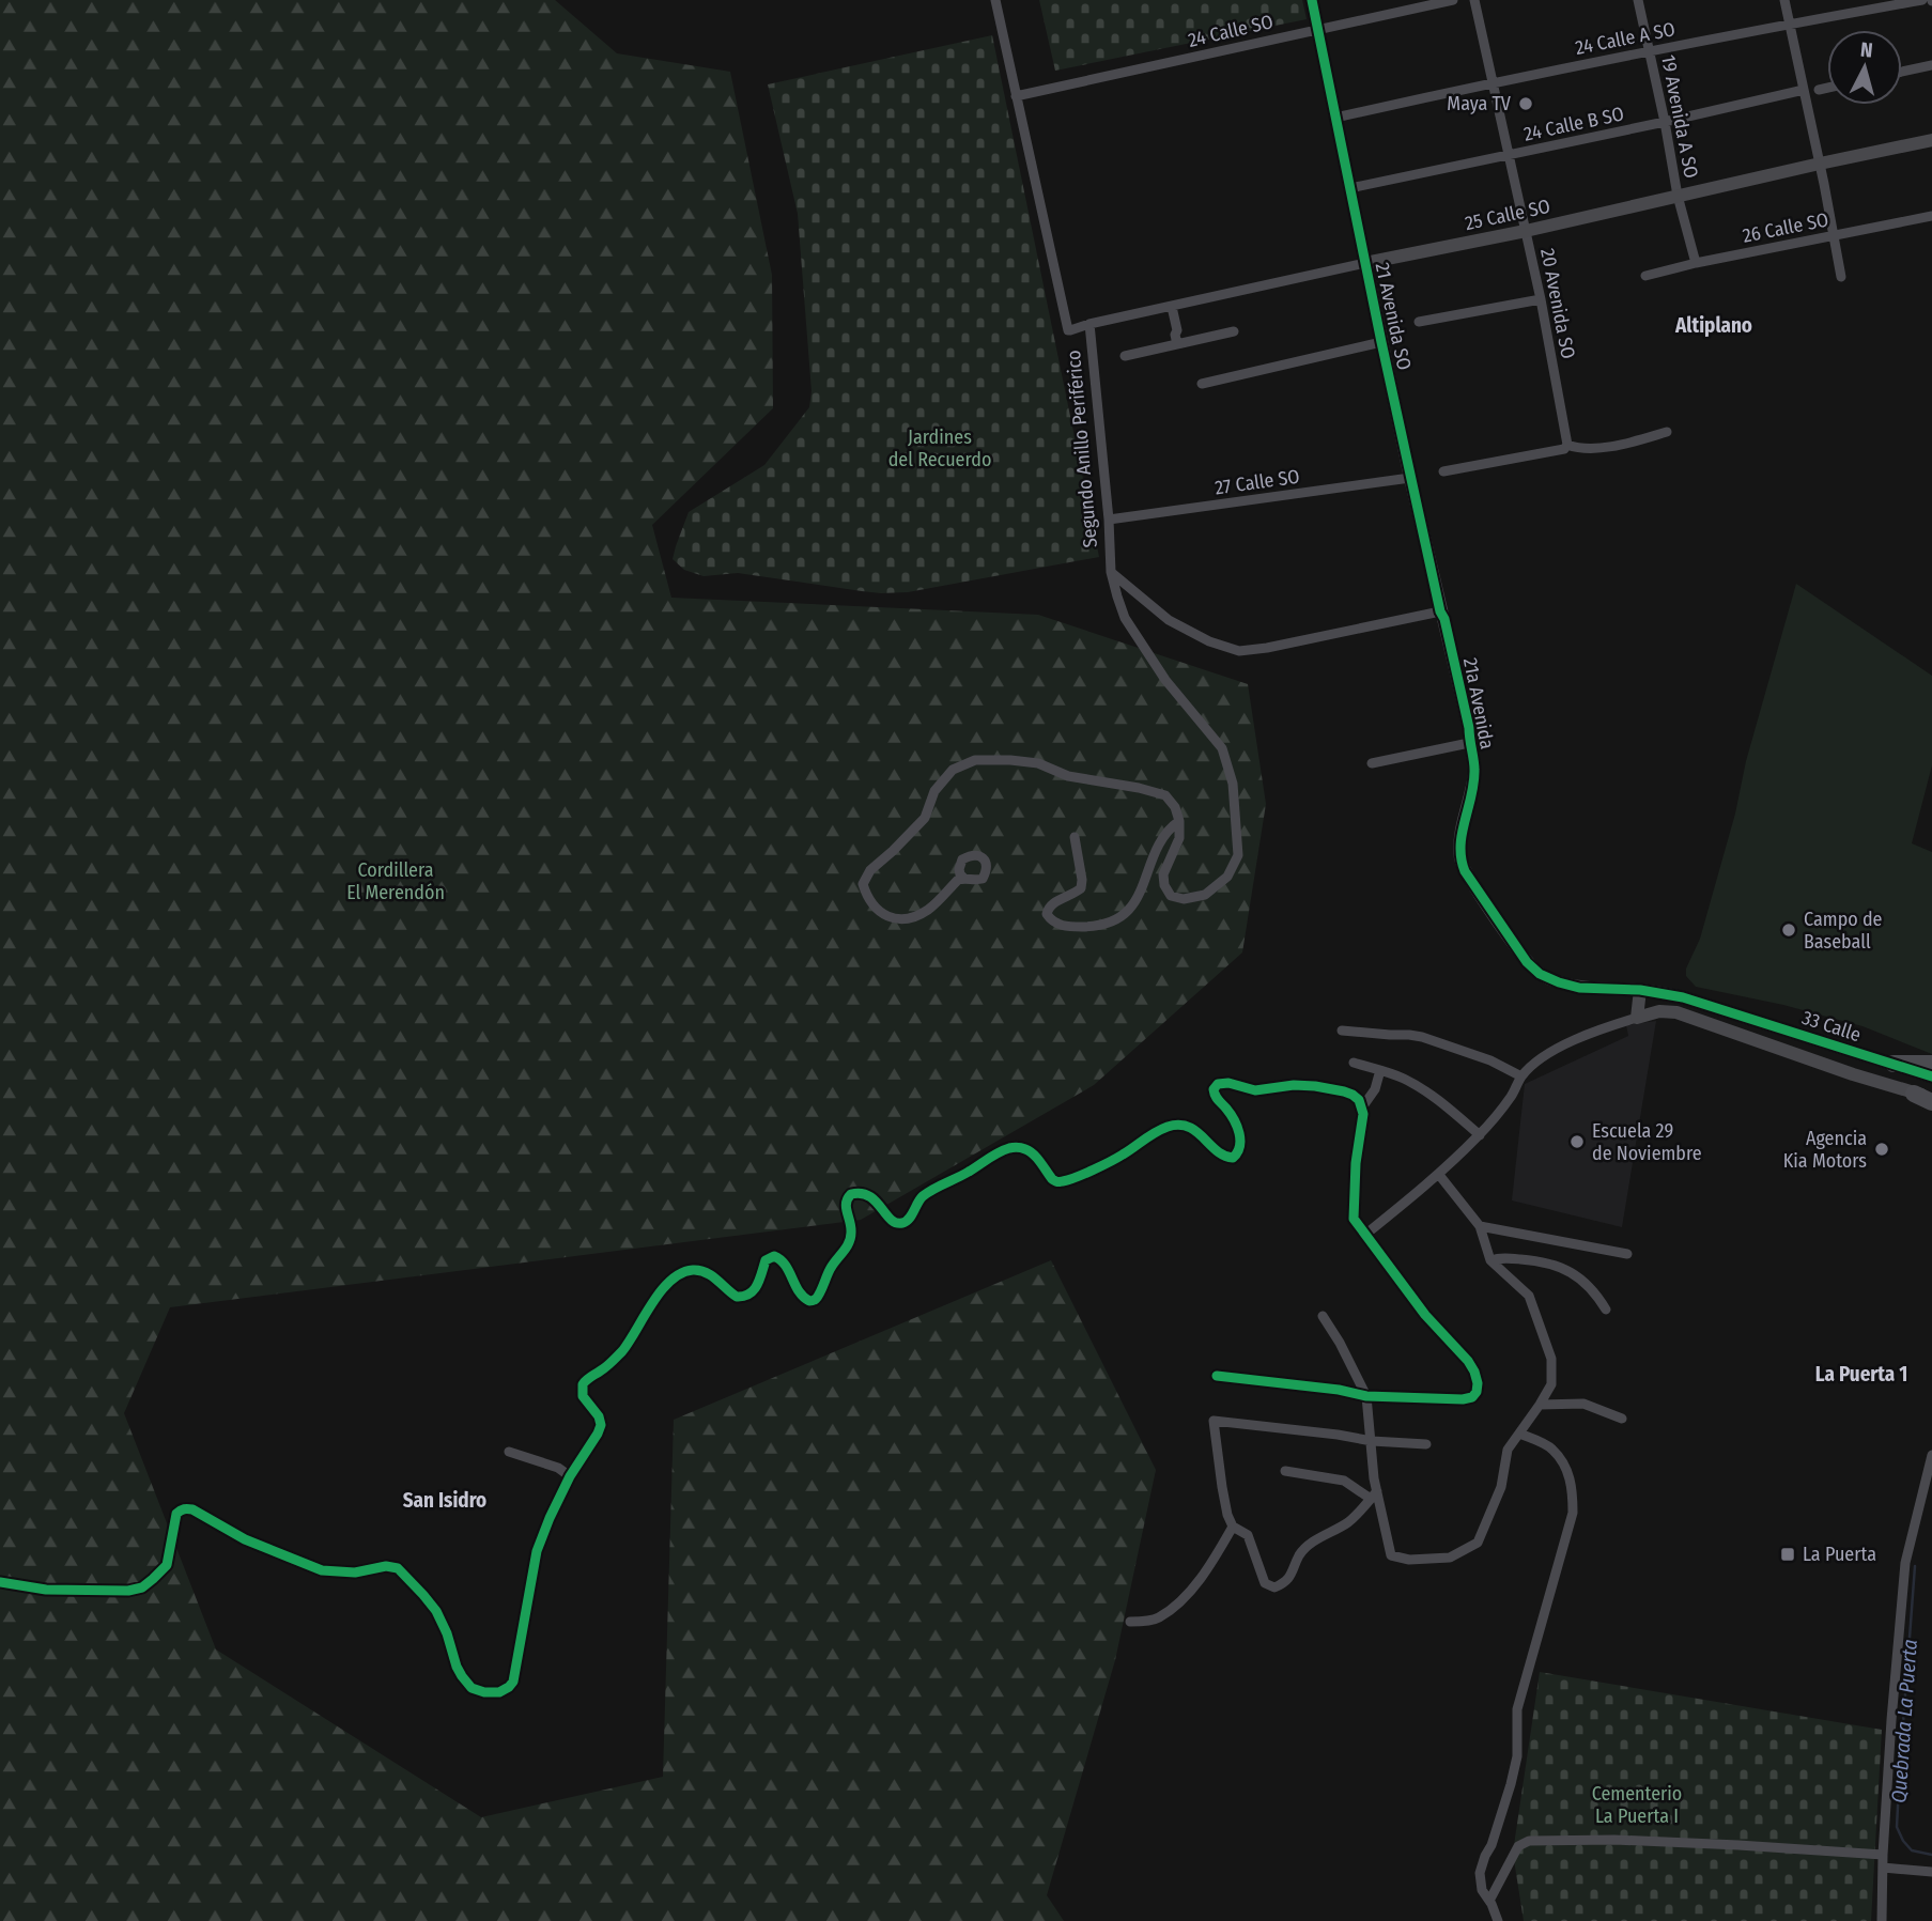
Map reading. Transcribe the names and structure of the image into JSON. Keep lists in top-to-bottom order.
{
  "streets": {
    "street": [
      "24 Calle SO",
      "24 Calle A SO",
      "19 Avenida A SO",
      "24 Calle B SO",
      "25 Calle SO",
      "26 Calle SO",
      "20 Avenida SO",
      "21 Avenida SO",
      "Segundo Anillo Periférico",
      "27 Calle SO",
      "21a Avenida",
      "33 Calle"
    ]
  },
  "crossings": [
    ["24 Calle SO", "21 Avenida SO"],
    ["24 Calle SO", "Segundo Anillo Periférico"],
    ["24 Calle A SO", "19 Avenida A SO"],
    ["24 Calle A SO", "20 Avenida SO"],
    ["24 Calle A SO", "21 Avenida SO"],
    ["19 Avenida A SO", "24 Calle B SO"],
    ["19 Avenida A SO", "25 Calle SO"],
    ["19 Avenida A SO", "26 Calle SO"],
    ["24 Calle B SO", "20 Avenida SO"],
    ["24 Calle B SO", "21 Avenida SO"],
    ["25 Calle SO", "20 Avenida SO"],
    ["25 Calle SO", "21 Avenida SO"],
    ["25 Calle SO", "Segundo Anillo Periférico"],
    ["21 Avenida SO", "Segundo Anillo Periférico"],
    ["21 Avenida SO", "27 Calle SO"],
    ["21 Avenida SO", "21a Avenida"],
    ["Segundo Anillo Periférico", "27 Calle SO"],
    ["Segundo Anillo Periférico", "21a Avenida"]
  ],
  "districts": ["Altiplano", "La Puerta 1", "San Isidro"],
  "water": ["Quebrada La Puerta"],
  "parks": ["Jardines del Recuerdo", "Cordillera El Merendón", "Cementerio La Puerta I"],
  "places": {
    "other": [
      "Maya TV",
      "Campo de Baseball",
      "Escuela 29 de Noviembre",
      "Agencia Kia Motors"
    ],
    "transit": ["La Puerta"]
  },
  "north": "top"
}
